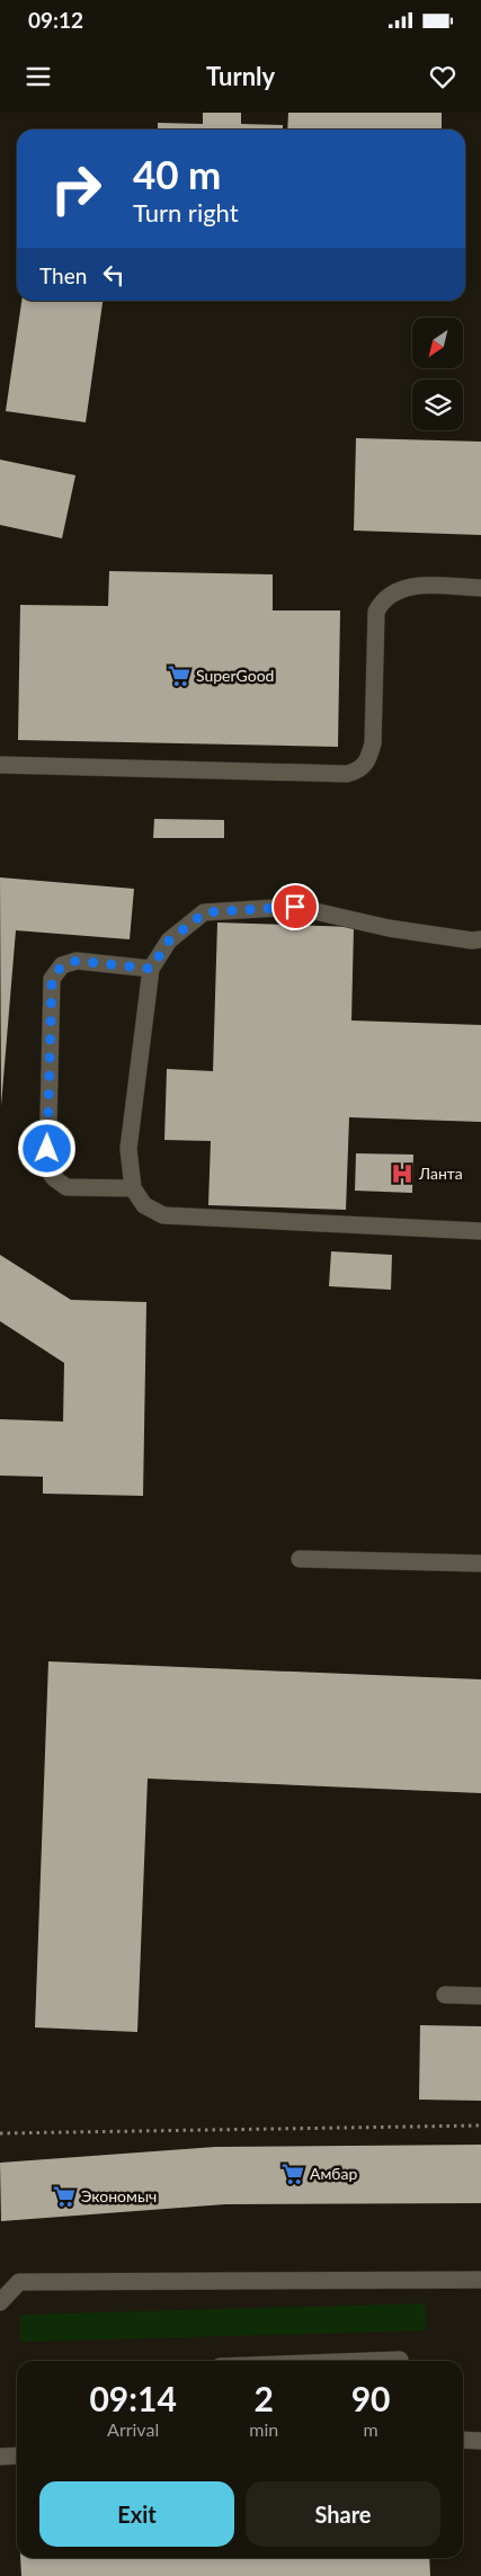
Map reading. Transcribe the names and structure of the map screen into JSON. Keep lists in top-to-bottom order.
{
  "places": {
    "supermarket": ["SuperGood", "Амбар", "Экономыч"],
    "hospital": ["Ланта"]
  },
  "north": "bottom left",
  "page": {
    "status": "09:12",
    "header": "Turnly",
    "turn": ["40 m", "Turn right"],
    "then": "Then",
    "eta": [
      "09:14",
      "Arrival",
      "2",
      "min",
      "90",
      "m"
    ],
    "buttons": ["Exit", "Share"]
  }
}
